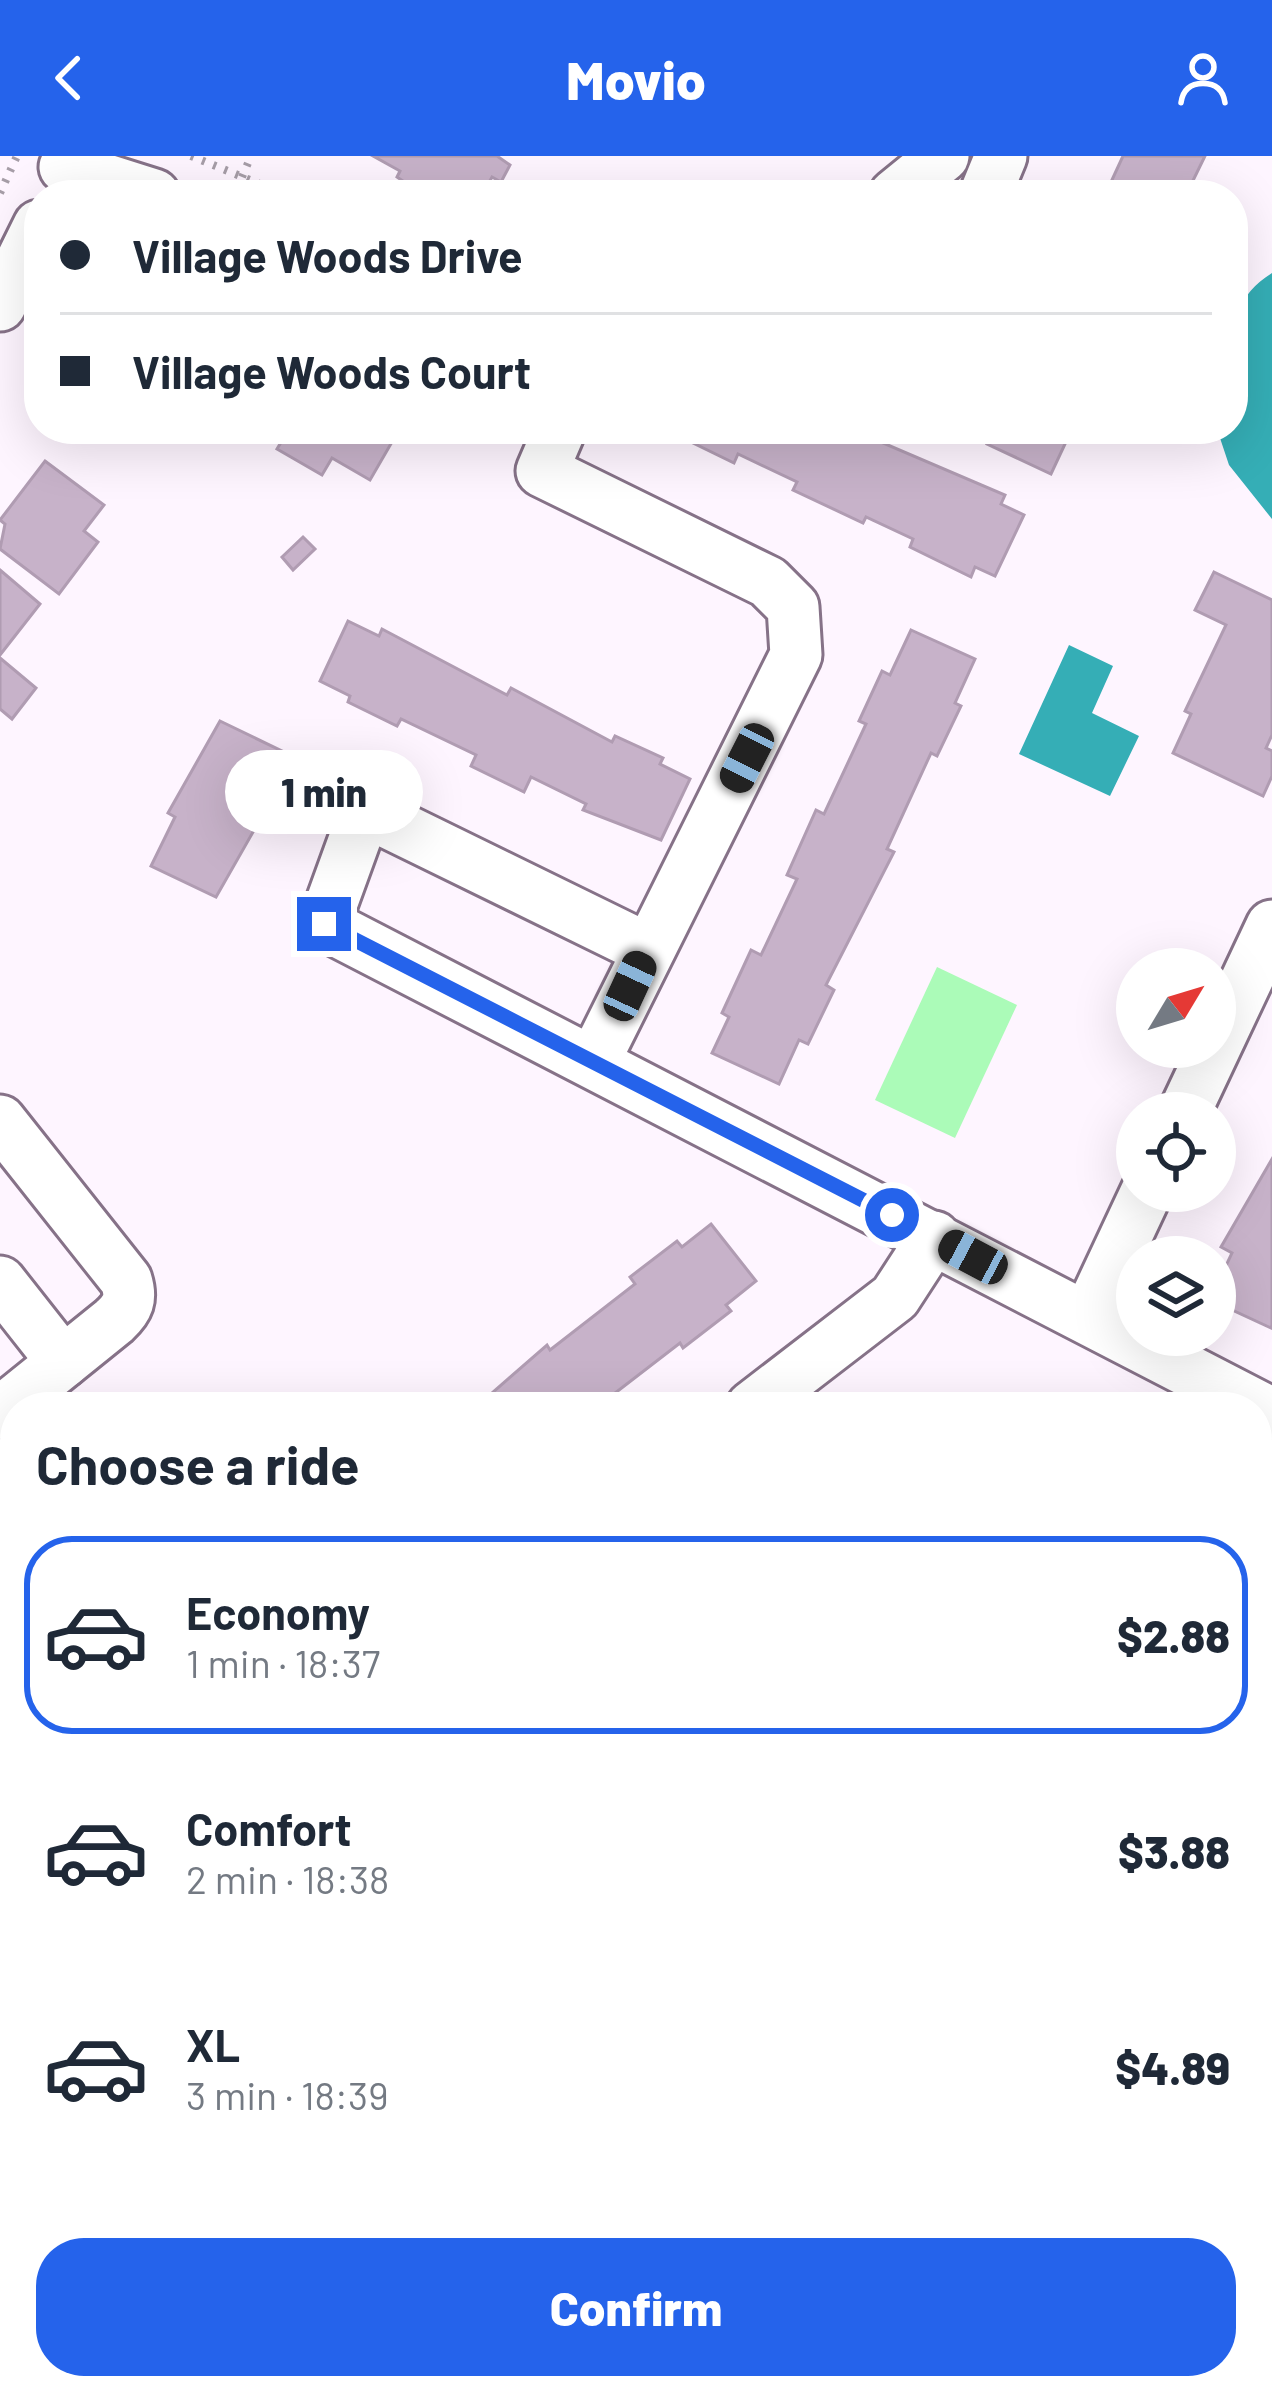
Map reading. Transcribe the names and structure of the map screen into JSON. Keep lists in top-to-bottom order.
{
  "north": "top right",
  "page": {
    "header": "Movio",
    "banner": ["Village Woods Drive", "Village Woods Court"],
    "bubble": "1 min",
    "heading": "Choose a ride",
    "list": [
      {
        "name": "Economy",
        "note": "1 min · 18:37",
        "value": "$2.88"
      },
      {
        "name": "Comfort",
        "note": "2 min · 18:38",
        "value": "$3.88"
      },
      {
        "name": "XL",
        "note": "3 min · 18:39",
        "value": "$4.89"
      }
    ],
    "buttons": "Confirm"
  }
}
